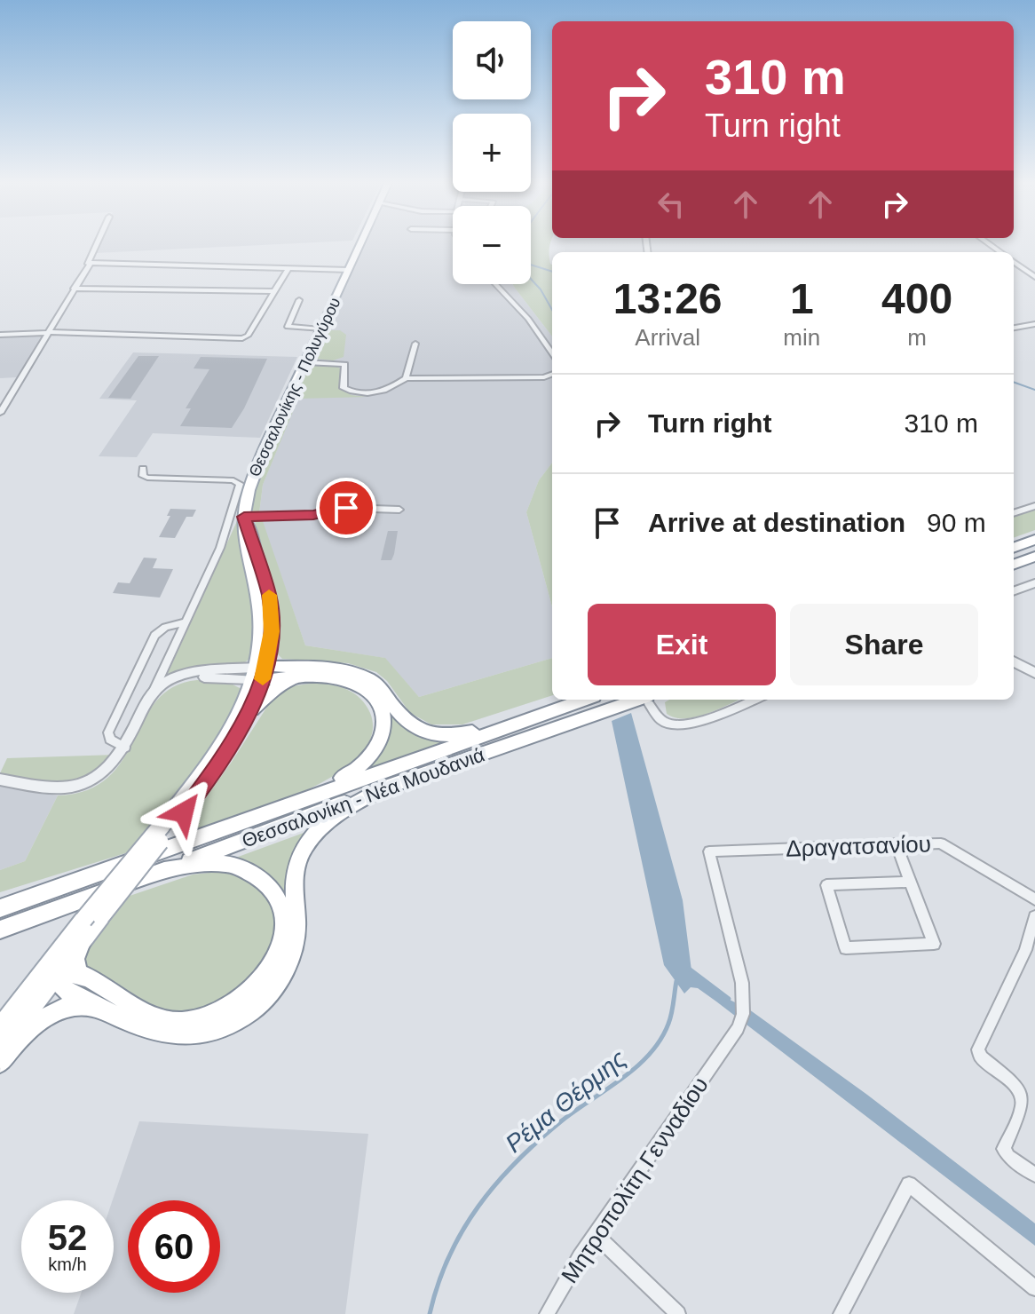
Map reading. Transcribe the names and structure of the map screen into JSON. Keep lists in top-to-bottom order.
{
  "streets": {
    "main road": ["Θεσσαλονίκης - Πολυγύρου", "Θεσσαλονίκη - Νέα Μουδανιά"],
    "street": ["Δραγατσανίου", "Μητροπολίτη Γενναδίου"]
  },
  "crossings": [
    ["Δραγατσανίου", "Μητροπολίτη Γενναδίου"]
  ],
  "water": ["Ρέμα Θέρμης"],
  "page": {
    "map_buttons": ["+", "−"],
    "turn": ["310 m", "Turn right"],
    "eta": [
      "13:26",
      "Arrival",
      "1",
      "min",
      "400",
      "m"
    ],
    "list": [
      {
        "name": "Turn right",
        "value": "310 m"
      },
      {
        "name": "Arrive at destination",
        "value": "90 m"
      }
    ],
    "buttons": ["Exit", "Share"],
    "speed": "52 km/h",
    "limit": "60"
  }
}
